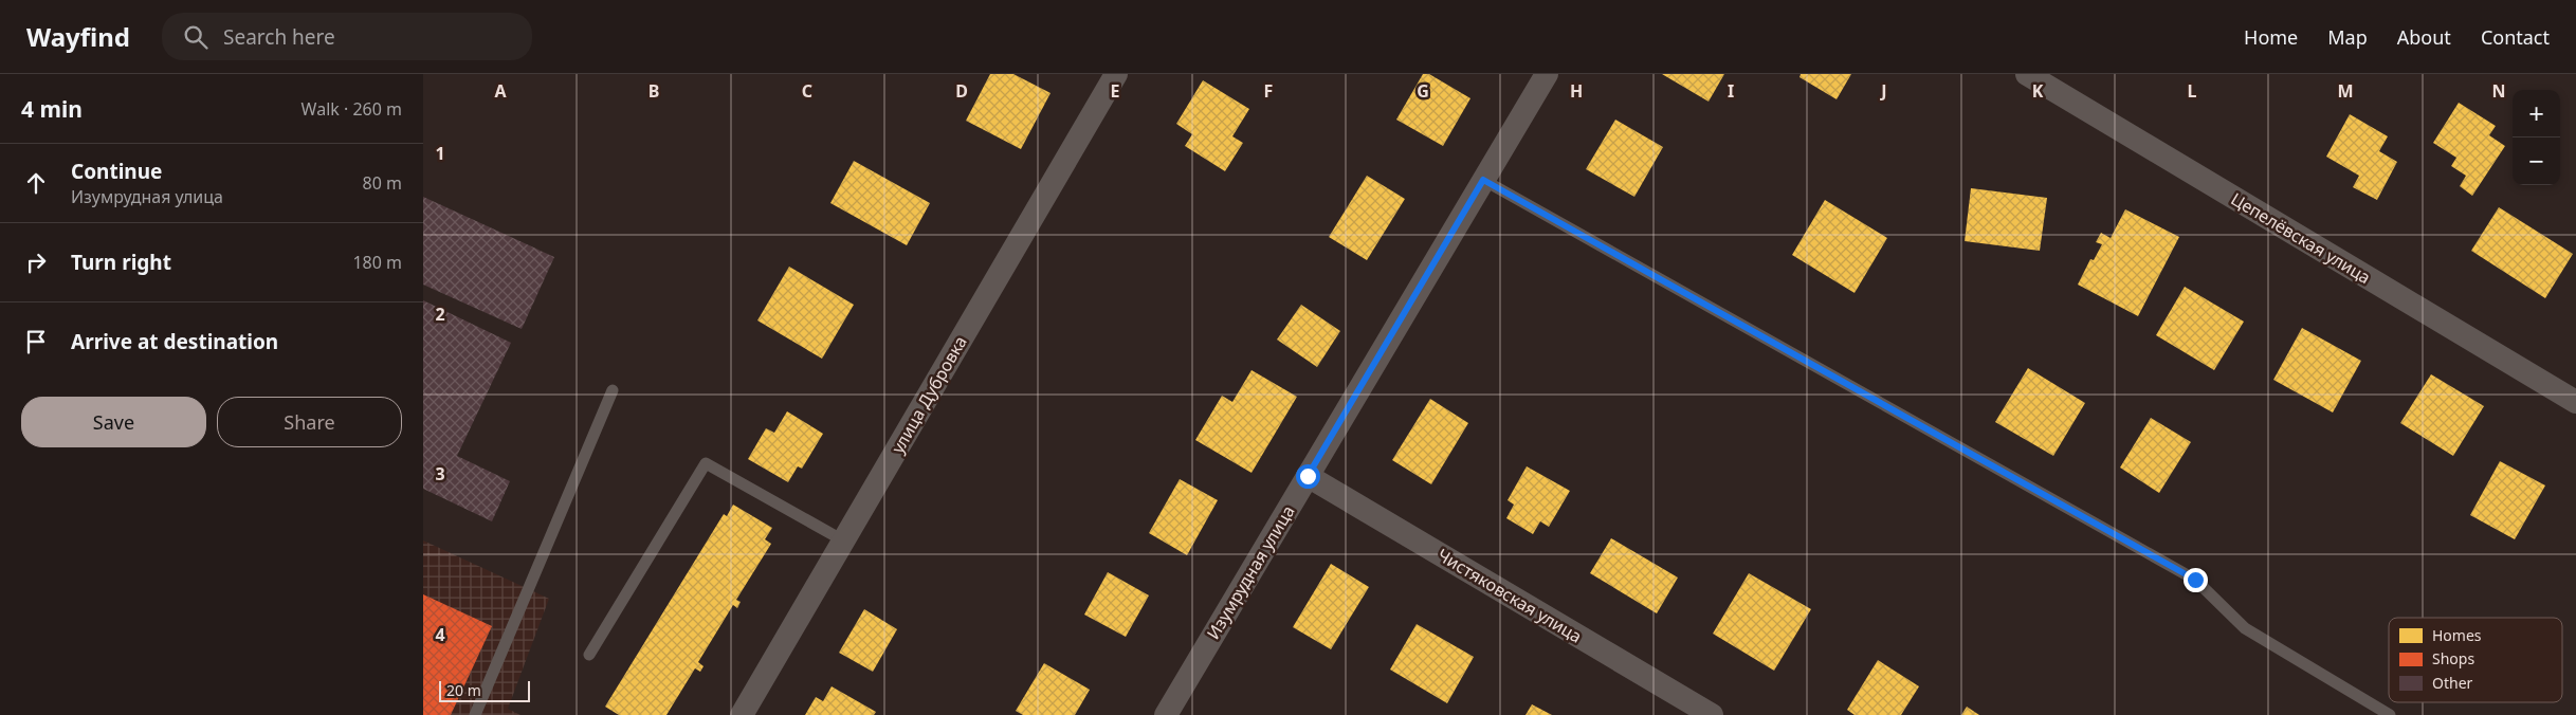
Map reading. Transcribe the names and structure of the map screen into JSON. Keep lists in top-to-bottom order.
{
  "streets": {
    "street": [
      "Цепелёвская улица",
      "улица Дубровка",
      "Изумрудная улица",
      "Чистяковская улица"
    ]
  },
  "crossings": [
    ["Изумрудная улица", "Чистяковская улица"]
  ],
  "legend": ["Homes", "Shops", "Other"],
  "scale_bar": "20 m",
  "page": {
    "header": "Wayfind",
    "search": "Search here",
    "nav": [
      "Home",
      "Map",
      "About",
      "Contact"
    ],
    "heading": ["4 min", "Walk · 260 m"],
    "map_buttons": ["+", "−"],
    "list": [
      ["Continue", "Изумрудная улица", "80 m"],
      ["Turn right", "180 m"],
      "Arrive at destination"
    ],
    "buttons": ["Save", "Share"],
    "scale": "20 m"
  },
  "grid": {
    "columns": [
      "A",
      "B",
      "C",
      "D",
      "E",
      "F",
      "G",
      "H",
      "I",
      "J",
      "K",
      "L",
      "M",
      "N"
    ],
    "rows": [
      "1",
      "2",
      "3",
      "4"
    ]
  }
}
